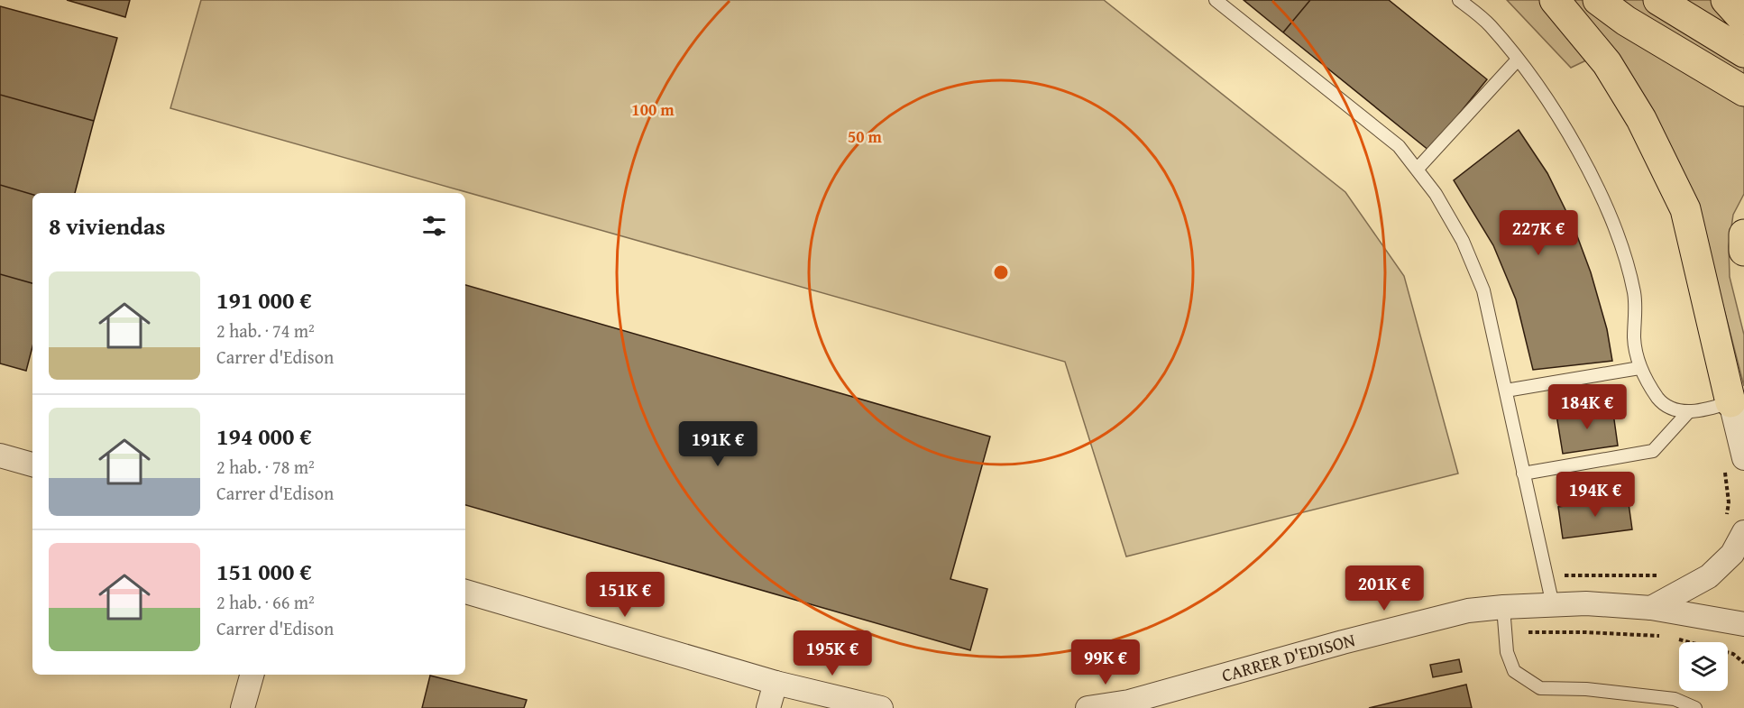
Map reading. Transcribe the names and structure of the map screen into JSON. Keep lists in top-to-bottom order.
{
  "streets": {
    "street": ["CARRER D'EDISON"]
  },
  "page": {
    "heading": "8 viviendas",
    "price": [
      "227K €",
      "184K €",
      "191K €",
      "194K €",
      "201K €",
      "151K €",
      "195K €",
      "99K €"
    ],
    "list": [
      {
        "name": "191 000 €",
        "note": "2 hab. · 74 m² · Carrer d'Edison"
      },
      {
        "name": "194 000 €",
        "note": "2 hab. · 78 m² · Carrer d'Edison"
      },
      {
        "name": "151 000 €",
        "note": "2 hab. · 66 m² · Carrer d'Edison"
      }
    ]
  },
  "rings": ["100 m", "50 m"]
}
